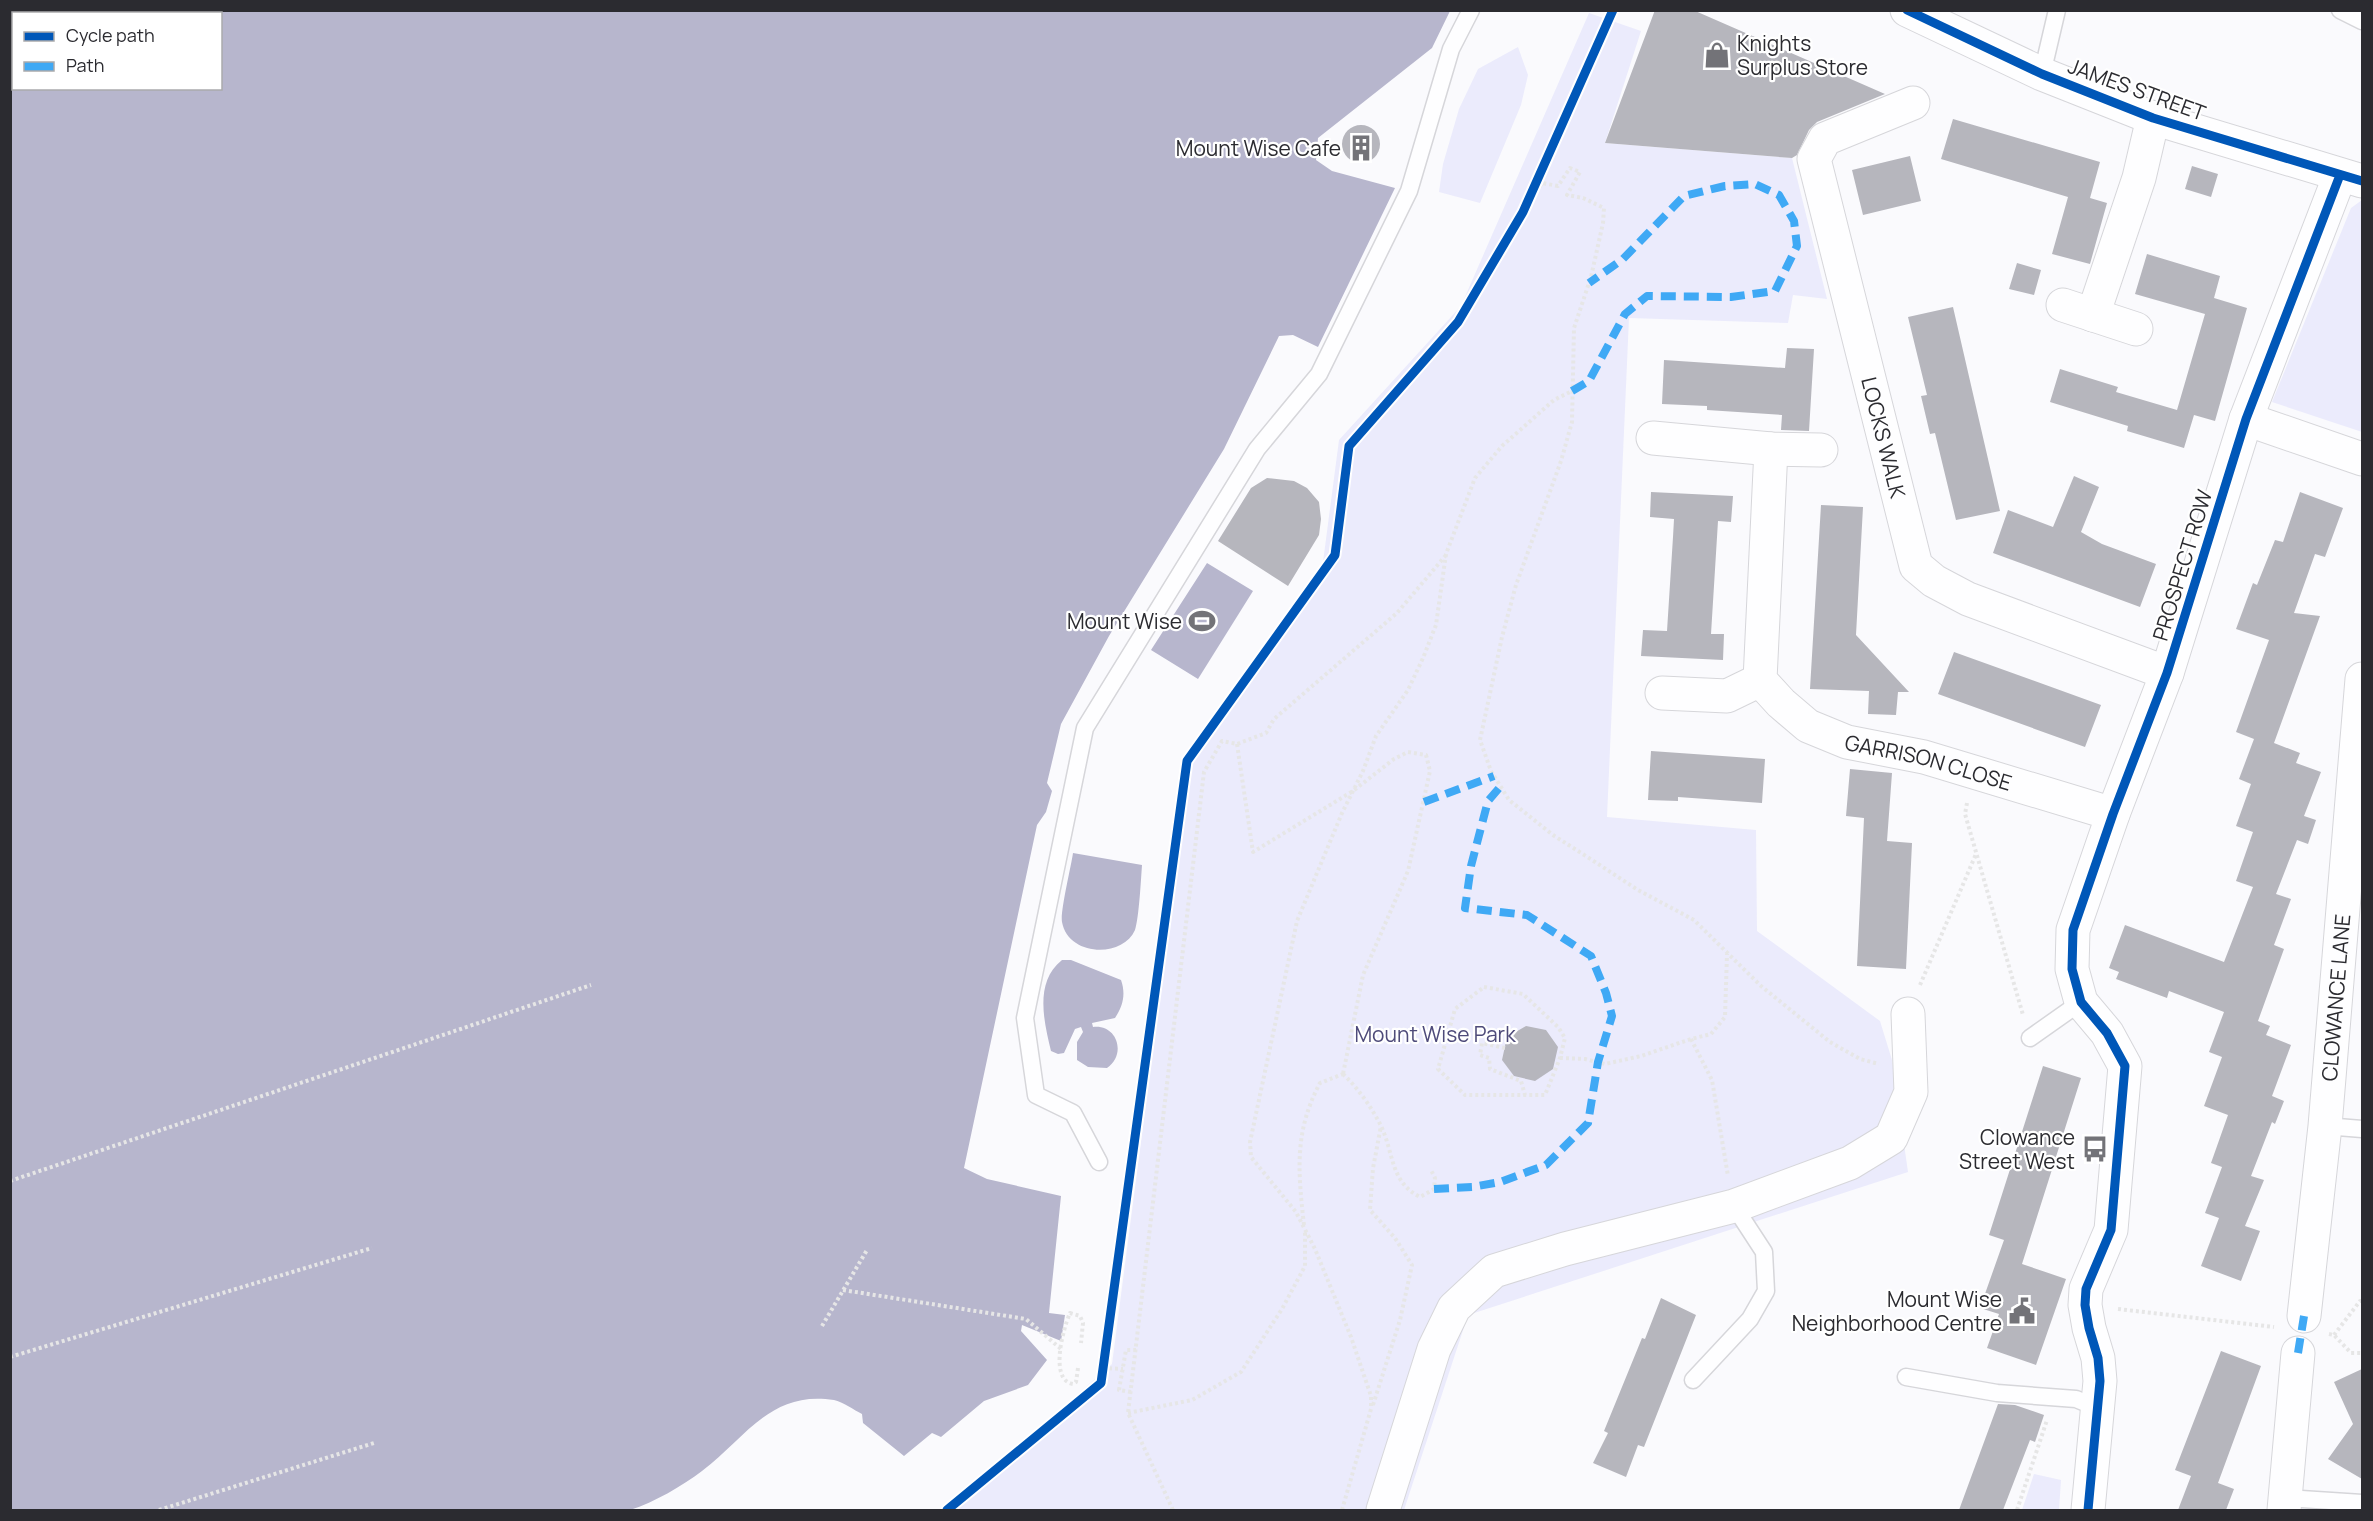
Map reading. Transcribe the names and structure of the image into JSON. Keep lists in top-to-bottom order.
{
  "streets": {
    "street": [
      "JAMES STREET",
      "LOCKS WALK",
      "PROSPECT ROW",
      "GARRISON CLOSE",
      "CLOWANCE LANE"
    ]
  },
  "crossings": [
    ["JAMES STREET", "PROSPECT ROW"],
    ["LOCKS WALK", "PROSPECT ROW"],
    ["PROSPECT ROW", "GARRISON CLOSE"]
  ],
  "parks": ["Mount Wise Park"],
  "places": {
    "shop": ["Knights Surplus Store"],
    "building": ["Mount Wise Cafe"],
    "sports": ["Mount Wise"],
    "bus stop": ["Clowance Street West"],
    "public building": ["Mount Wise Neighborhood Centre"]
  },
  "legend": ["Cycle path", "Path"]
}
